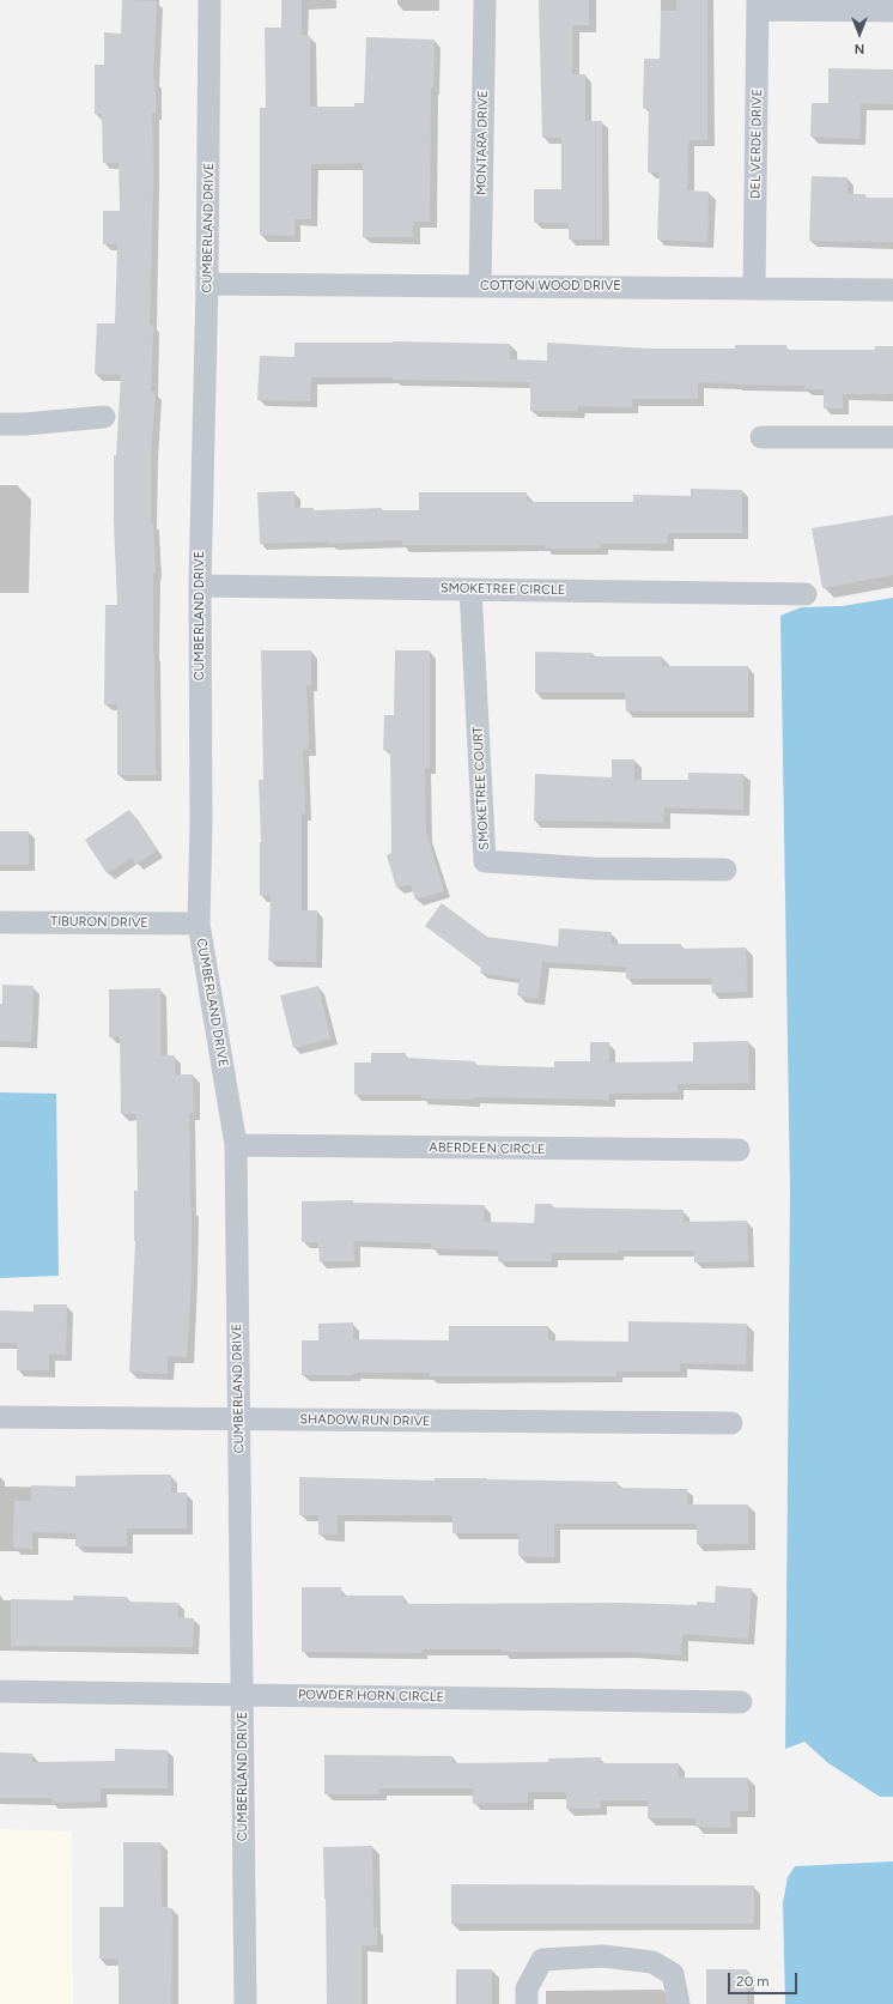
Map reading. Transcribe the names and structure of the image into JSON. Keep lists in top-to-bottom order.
{
  "streets": {
    "street": [
      "MONTARA DRIVE",
      "DEL VERDE DRIVE",
      "CUMBERLAND DRIVE",
      "COTTON WOOD DRIVE",
      "SMOKETREE CIRCLE",
      "SMOKETREE COURT",
      "TIBURON DRIVE",
      "ABERDEEN CIRCLE",
      "SHADOW RUN DRIVE",
      "POWDER HORN CIRCLE"
    ]
  },
  "crossings": [
    ["MONTARA DRIVE", "COTTON WOOD DRIVE"],
    ["DEL VERDE DRIVE", "COTTON WOOD DRIVE"],
    ["CUMBERLAND DRIVE", "COTTON WOOD DRIVE"],
    ["CUMBERLAND DRIVE", "SMOKETREE CIRCLE"],
    ["CUMBERLAND DRIVE", "TIBURON DRIVE"],
    ["CUMBERLAND DRIVE", "ABERDEEN CIRCLE"],
    ["CUMBERLAND DRIVE", "SHADOW RUN DRIVE"],
    ["CUMBERLAND DRIVE", "POWDER HORN CIRCLE"],
    ["SMOKETREE CIRCLE", "SMOKETREE COURT"]
  ],
  "scale_bar": "20 m",
  "north": "bottom"
}
